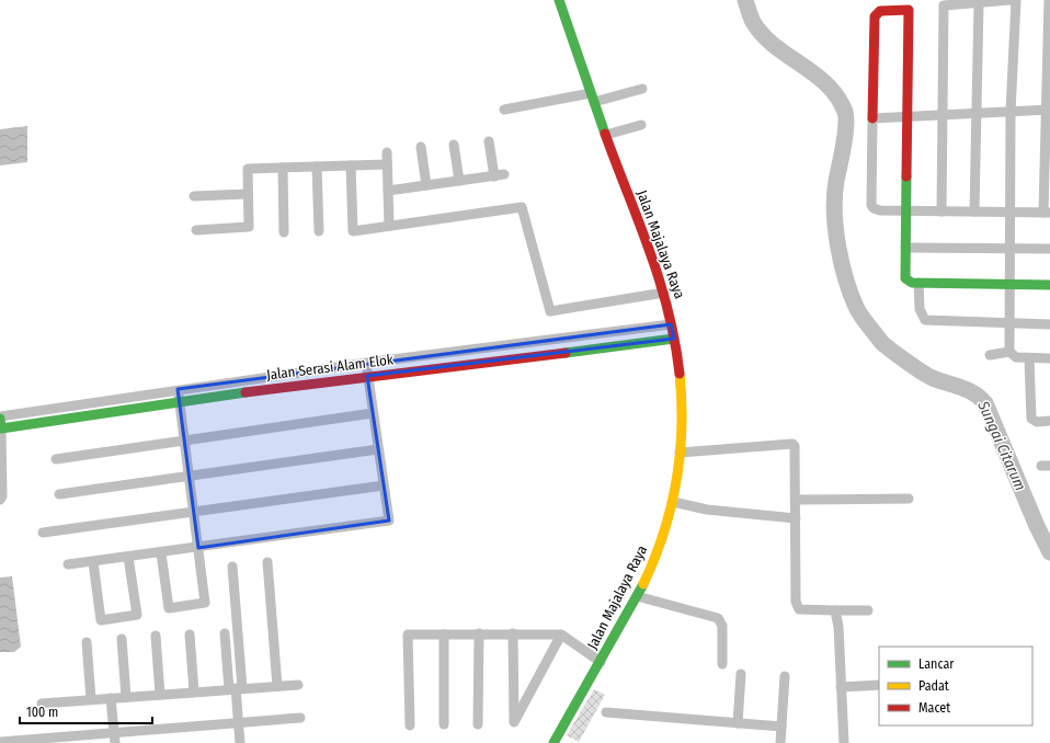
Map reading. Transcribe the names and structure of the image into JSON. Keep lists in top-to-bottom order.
{
  "streets": {
    "street": ["Jalan Majalaya Raya", "Jalan Serasi Alam Elok"]
  },
  "crossings": [
    ["Jalan Majalaya Raya", "Jalan Serasi Alam Elok"]
  ],
  "water": ["Sungai Citarum"],
  "legend": ["Lancar", "Padat", "Macet"],
  "scale_bar": "100 m"
}
